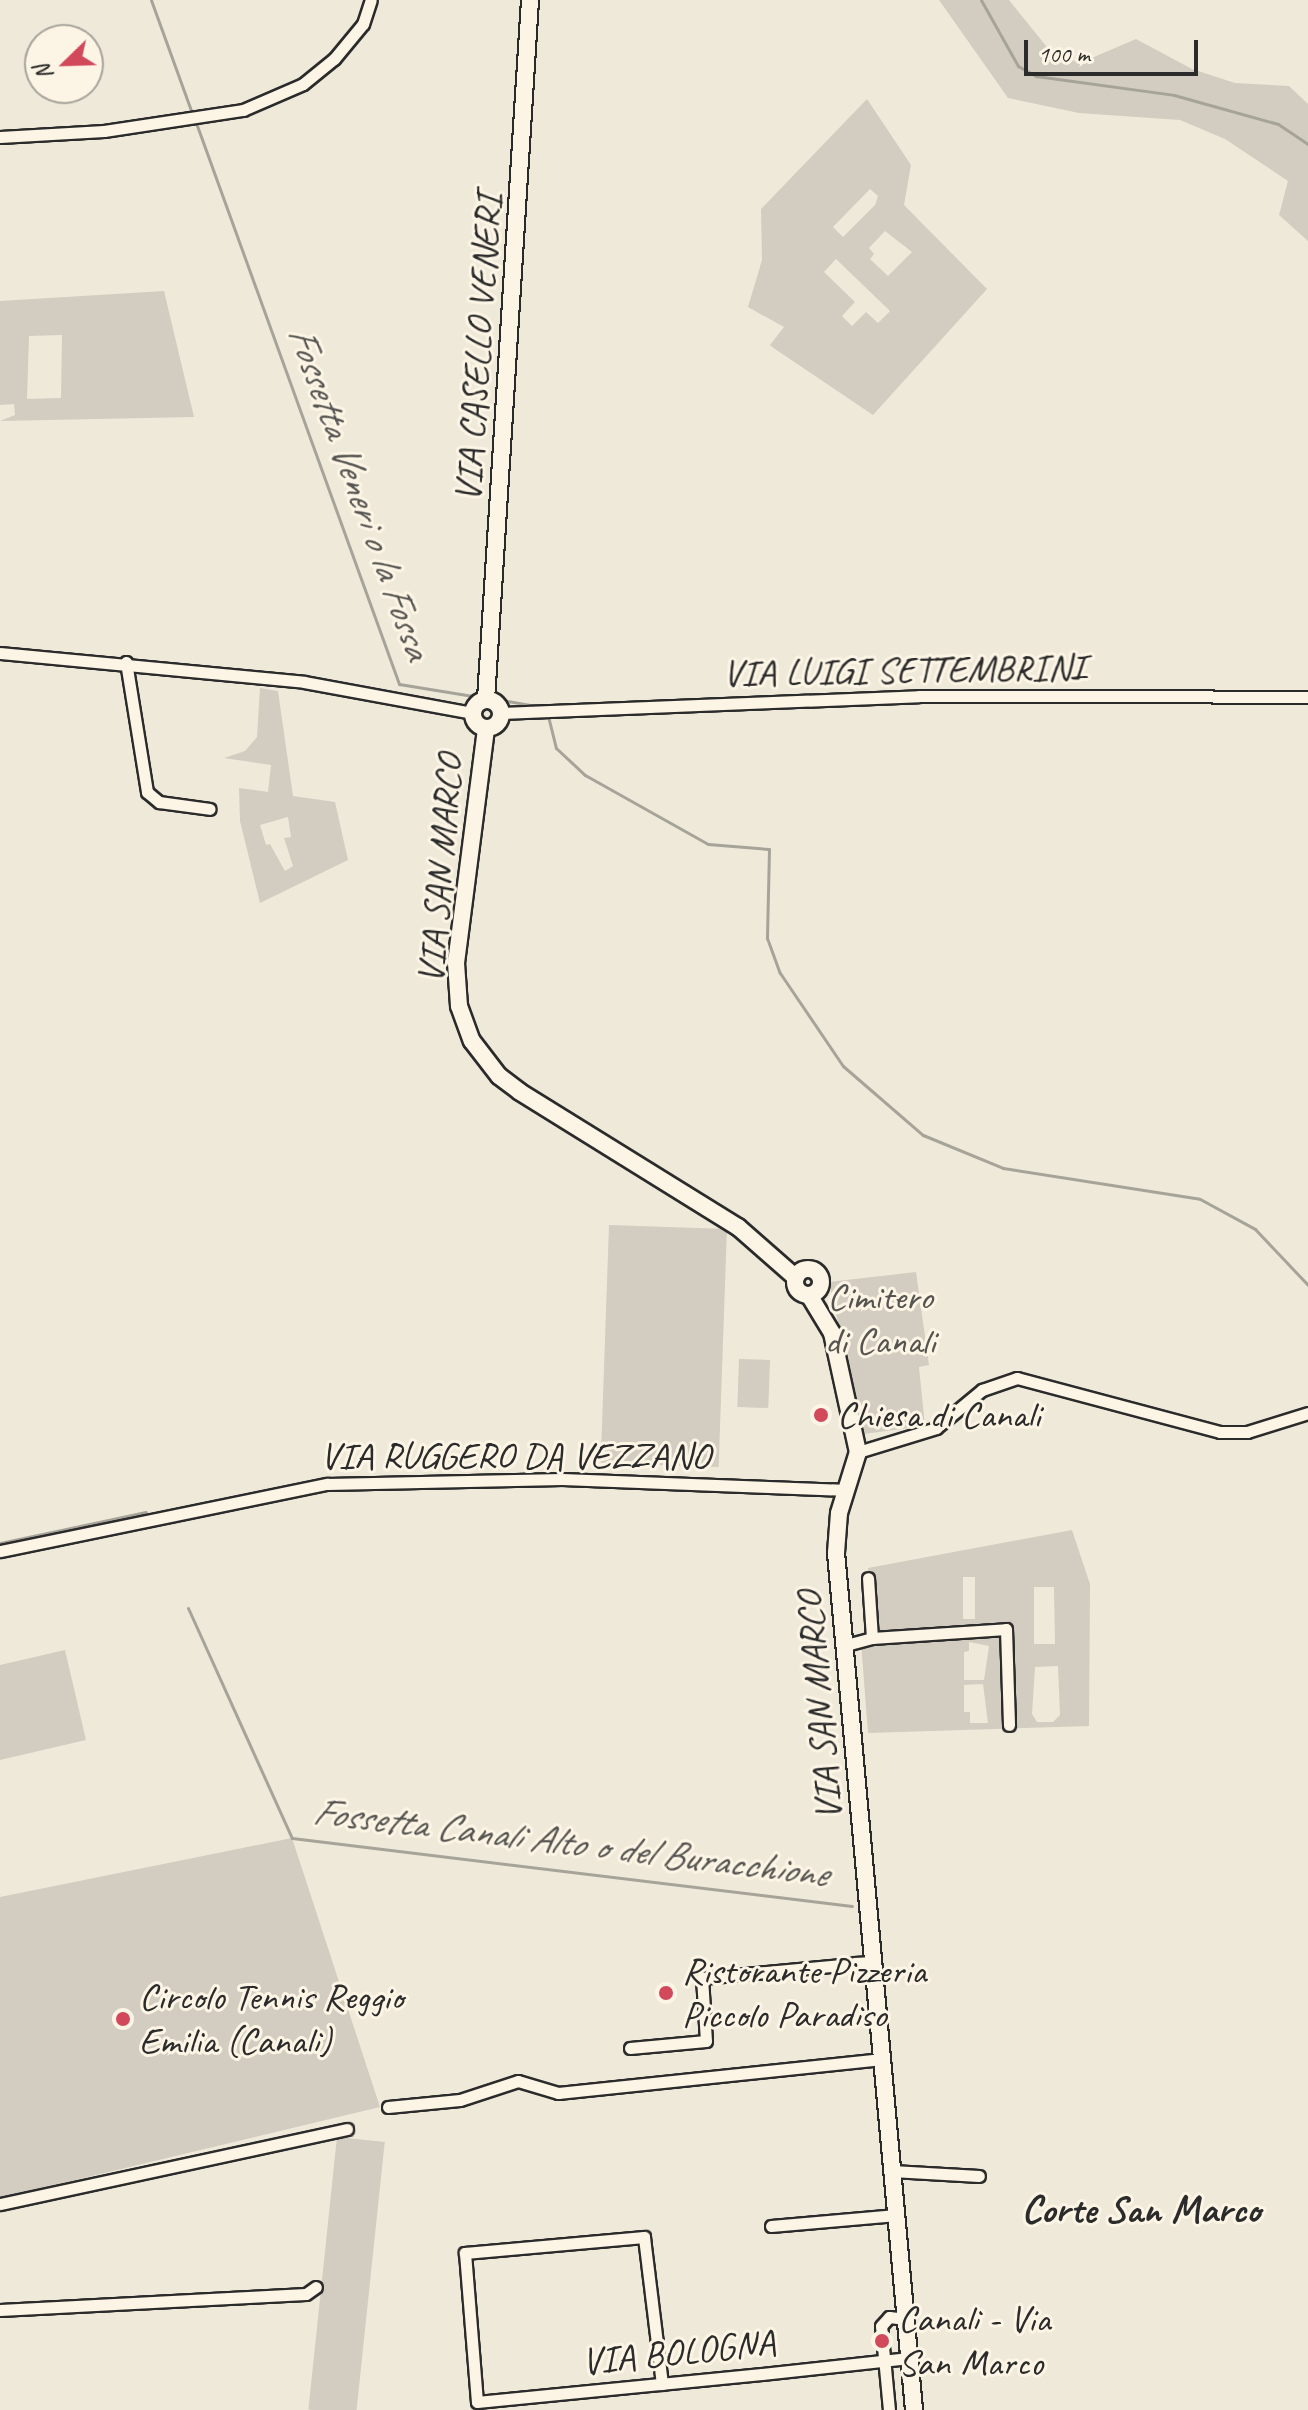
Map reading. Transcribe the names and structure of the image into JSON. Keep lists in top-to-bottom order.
{
  "streets": {
    "street": [
      "VIA CASELLO VENERI",
      "VIA LUIGI SETTEMBRINI",
      "VIA SAN MARCO",
      "VIA RUGGERO DA VEZZANO",
      "VIA BOLOGNA"
    ]
  },
  "crossings": [
    ["VIA CASELLO VENERI", "VIA LUIGI SETTEMBRINI"],
    ["VIA CASELLO VENERI", "VIA SAN MARCO"],
    ["VIA LUIGI SETTEMBRINI", "VIA SAN MARCO"],
    ["VIA SAN MARCO", "VIA RUGGERO DA VEZZANO"],
    ["VIA SAN MARCO", "VIA BOLOGNA"]
  ],
  "districts": ["Corte San Marco"],
  "water": ["Fossetta Veneri o la Fossa", "Fossetta Canali Alto o del Buracchione"],
  "parks": ["Cimitero di Canali"],
  "places": [
    "Chiesa di Canali",
    "Ristorante Pizzeria Piccolo Paradiso",
    "Circolo Tennis Reggio Emilia (Canali)",
    "Canali - Via San Marco"
  ],
  "scale_bar": "100 m",
  "north": "bottom left"
}
